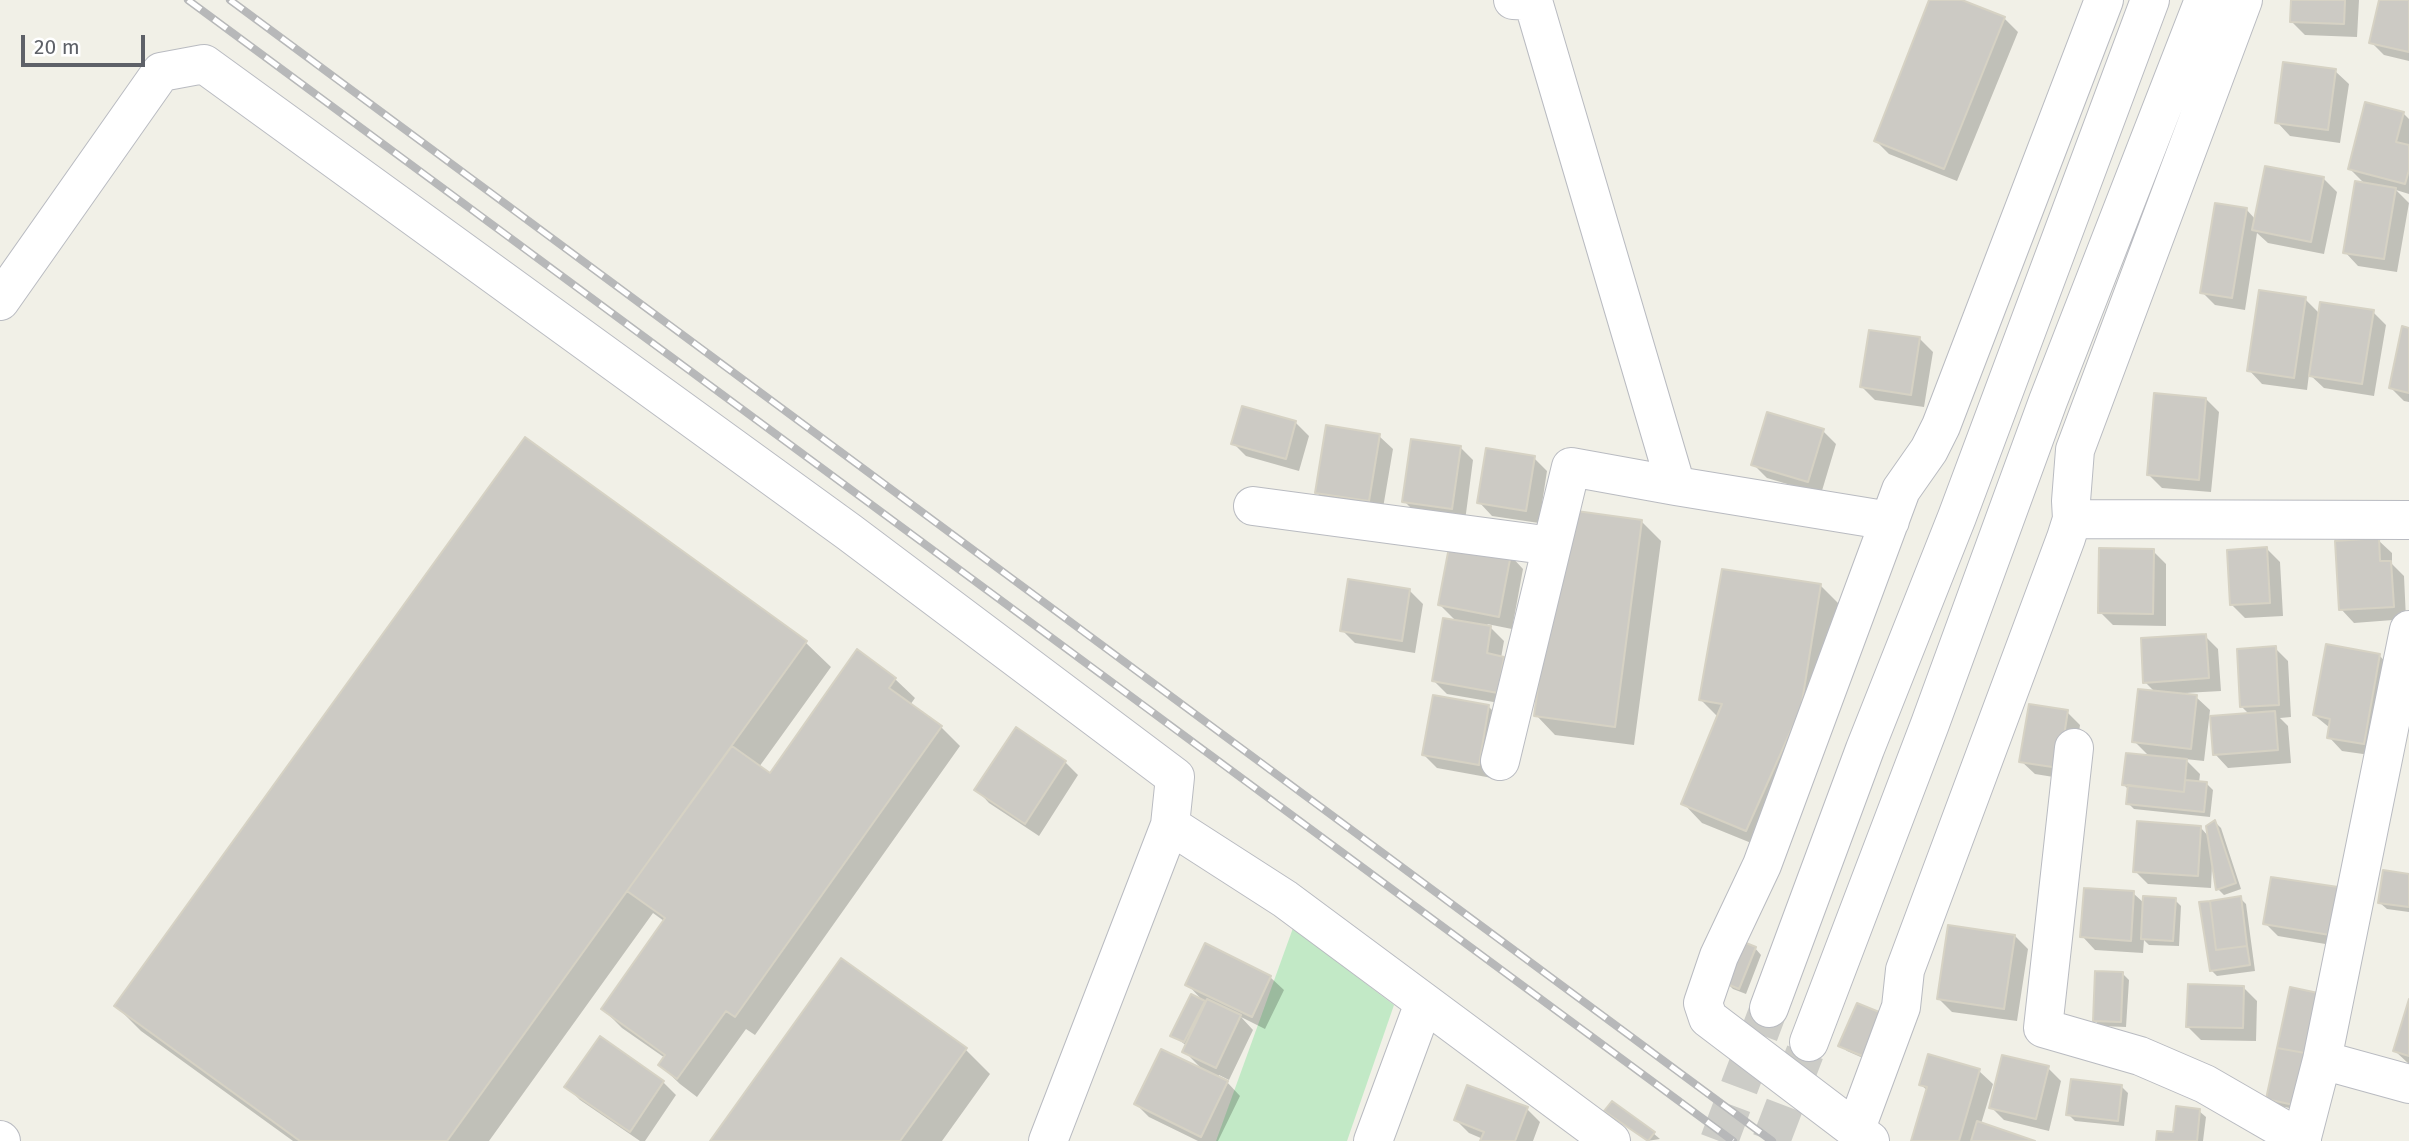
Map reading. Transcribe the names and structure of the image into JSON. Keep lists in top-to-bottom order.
{
  "scale_bar": "20 m"
}
